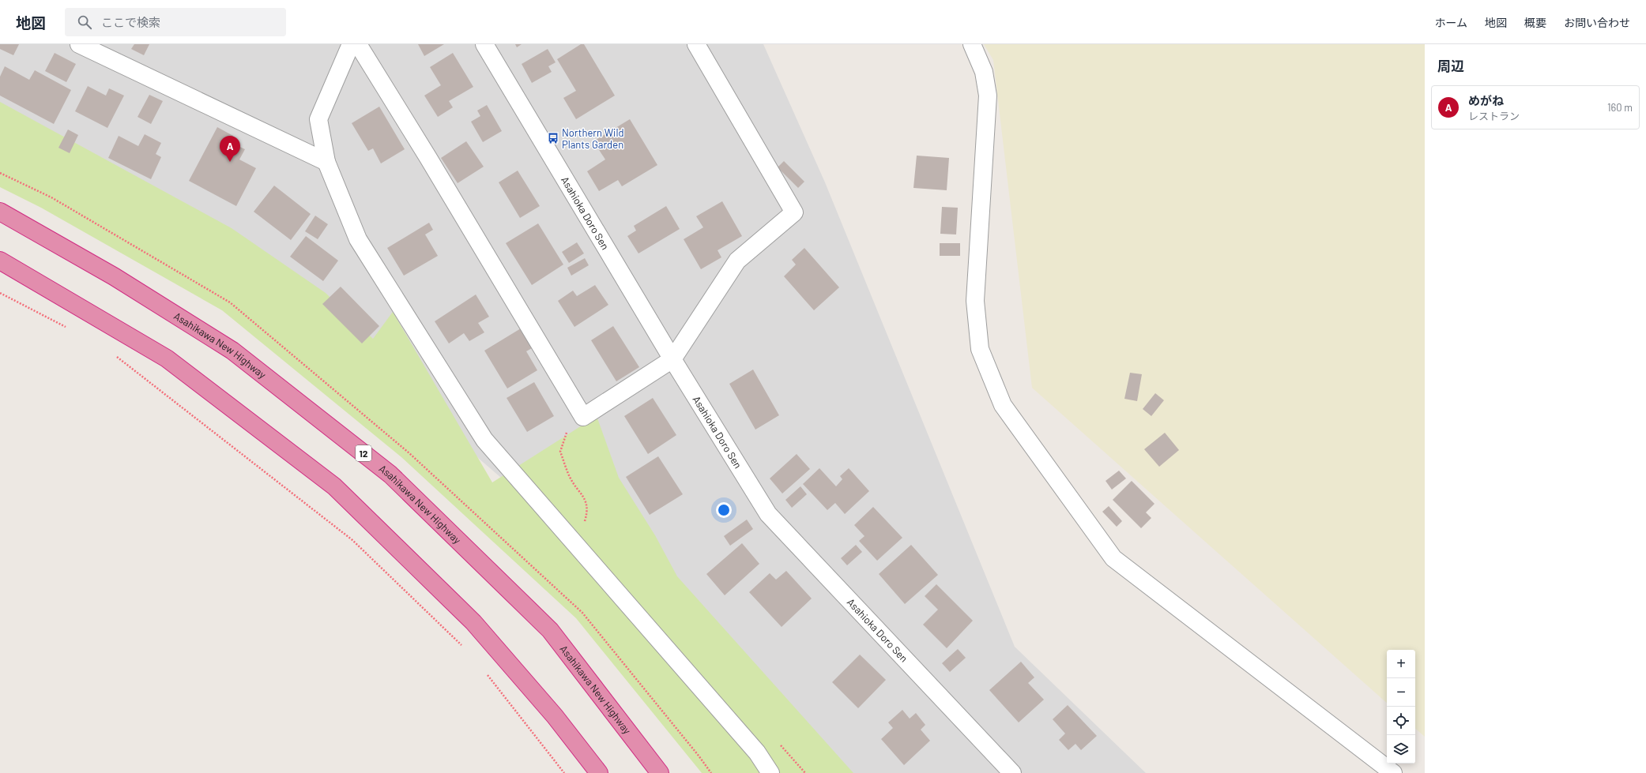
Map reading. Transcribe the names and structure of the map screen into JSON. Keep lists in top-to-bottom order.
{
  "streets": {
    "highway": ["Asahikawa New Highway", "12"],
    "street": ["Asahioka Doro Sen"]
  },
  "places": {
    "bus stop": ["Northern Wild Plants Garden"]
  },
  "page": {
    "header": "地図",
    "search": "ここで検索",
    "nav": [
      "ホーム",
      "地図",
      "概要",
      "お問い合わせ"
    ],
    "heading": "周辺",
    "list": [
      {
        "mark": "A",
        "name": "めがね",
        "note": "レストラン",
        "value": "160 m"
      }
    ],
    "pins": "A",
    "map_buttons": ["+", "−"]
  }
}
